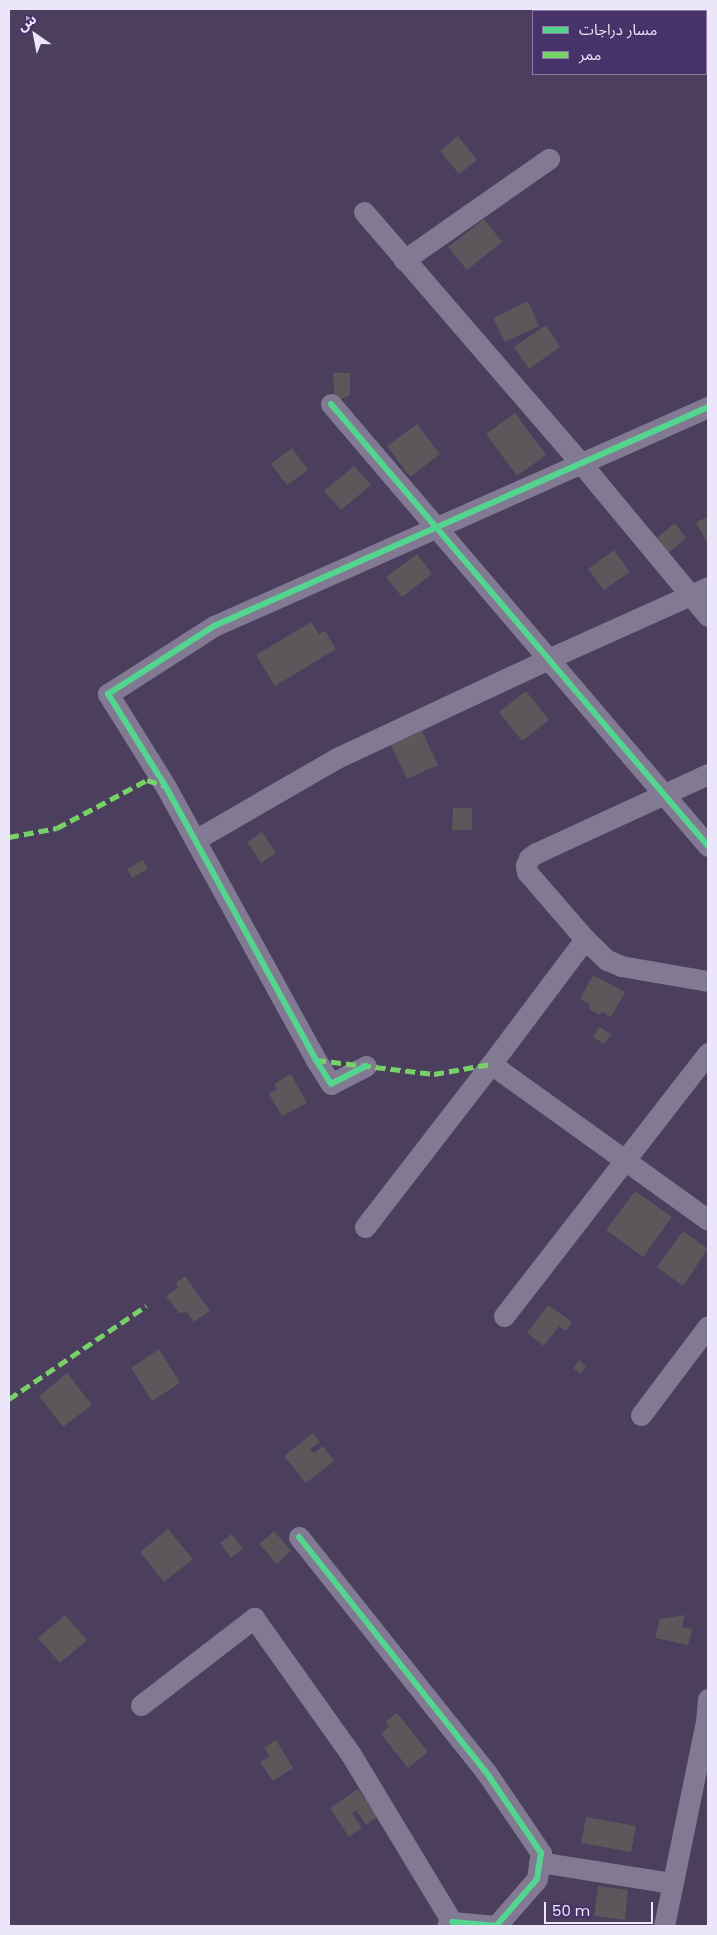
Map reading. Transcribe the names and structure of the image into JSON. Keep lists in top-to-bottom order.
{
  "legend": ["مسار دراجات", "ممر"],
  "scale_bar": "50 m",
  "north": "top left"
}
